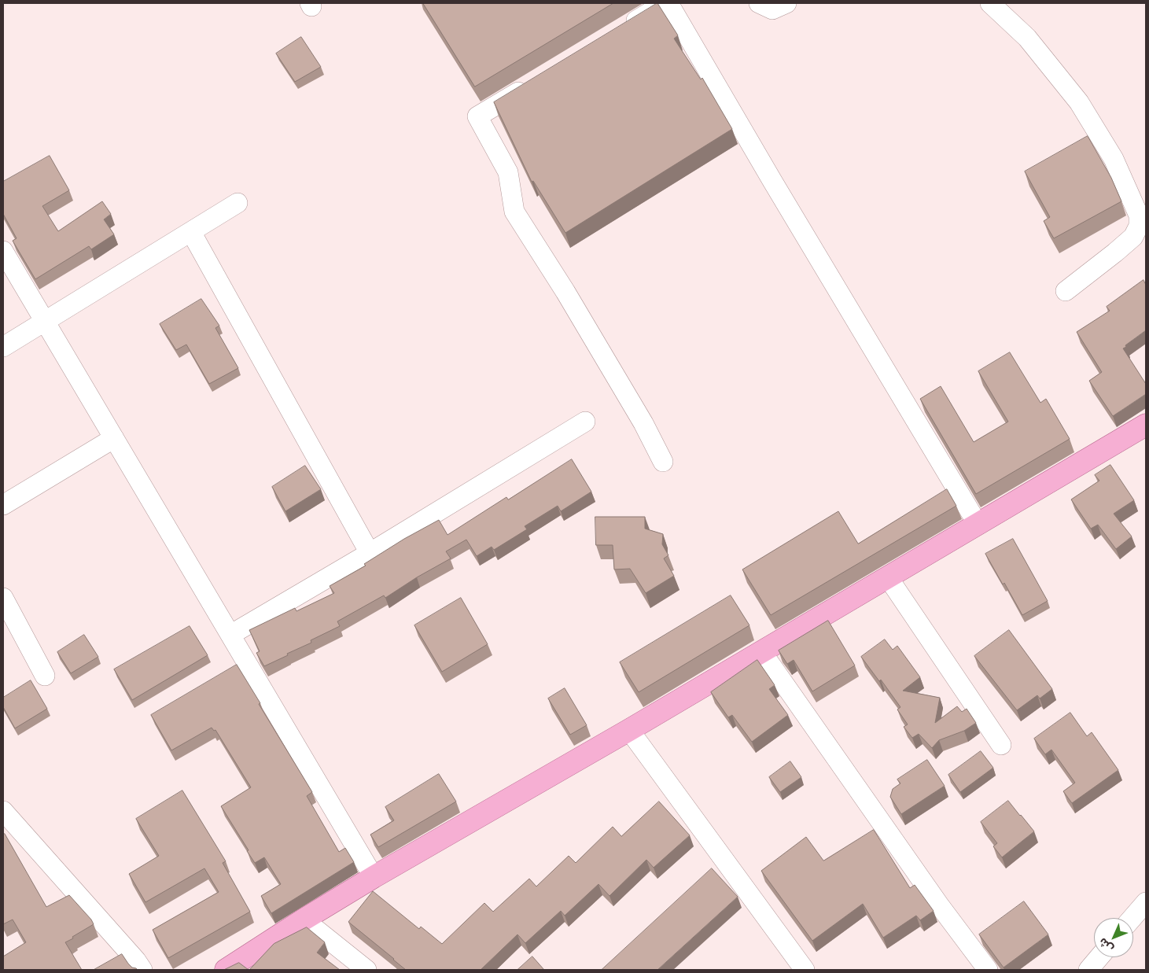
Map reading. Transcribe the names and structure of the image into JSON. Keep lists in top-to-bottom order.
{
  "north": "bottom left"
}
